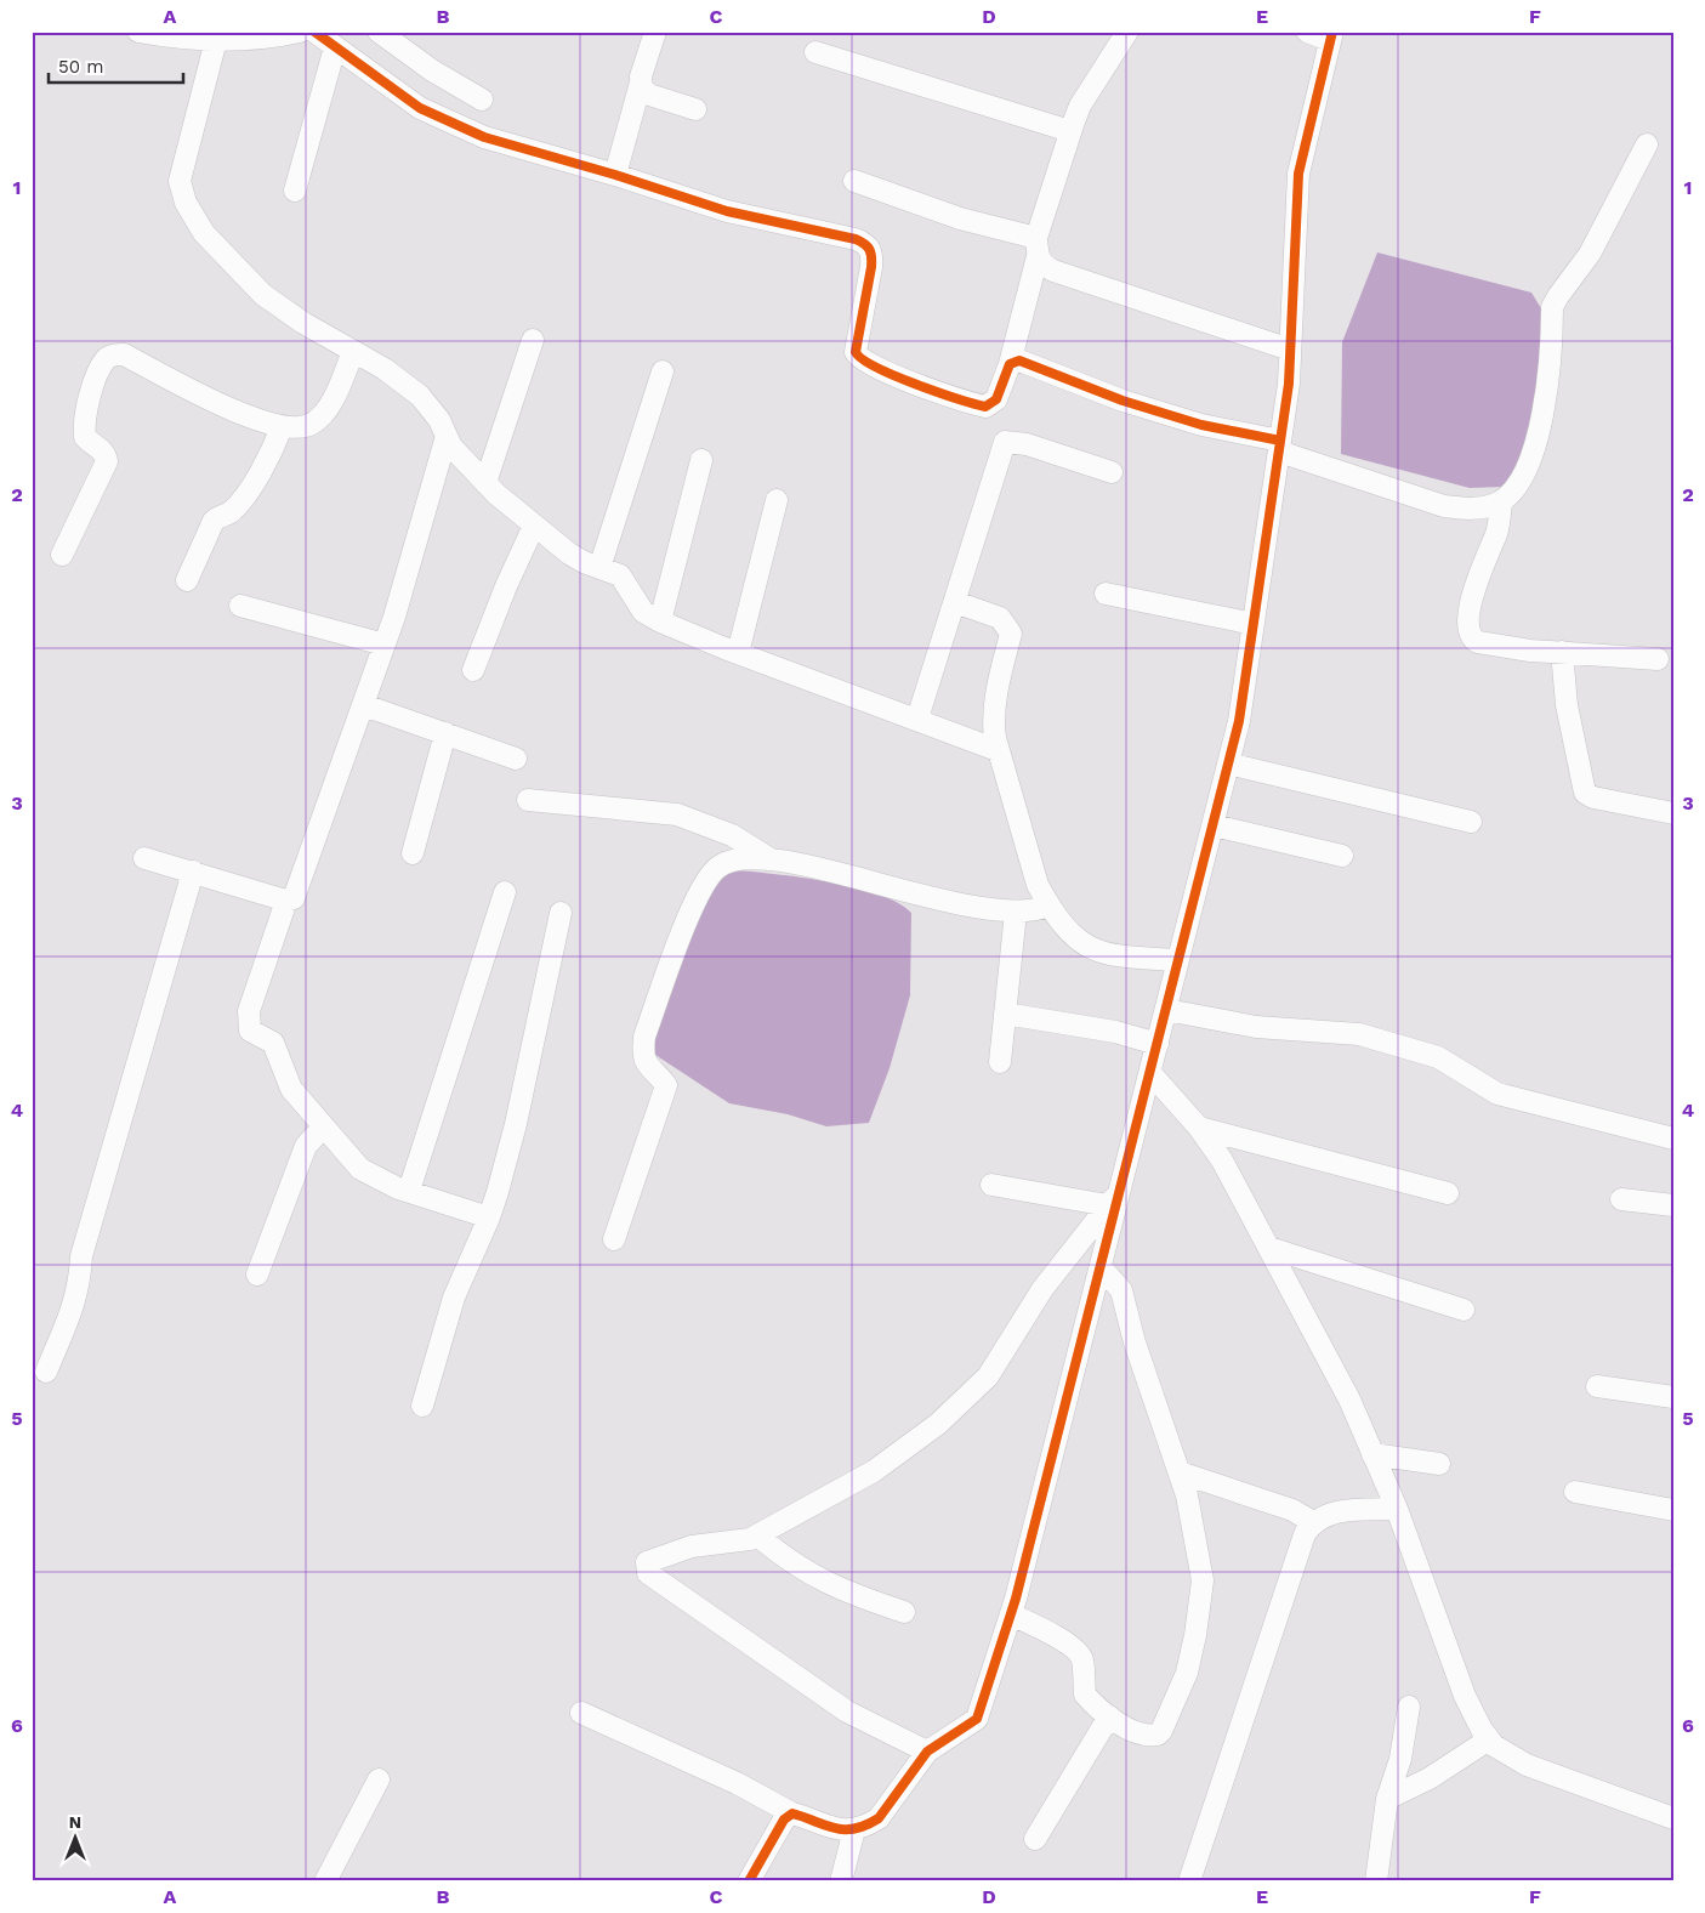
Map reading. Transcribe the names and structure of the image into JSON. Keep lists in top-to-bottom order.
{
  "scale_bar": "50 m",
  "north": "top",
  "grid": {
    "columns": [
      "A",
      "B",
      "C",
      "D",
      "E",
      "F"
    ],
    "rows": [
      "1",
      "2",
      "3",
      "4",
      "5",
      "6"
    ]
  }
}
